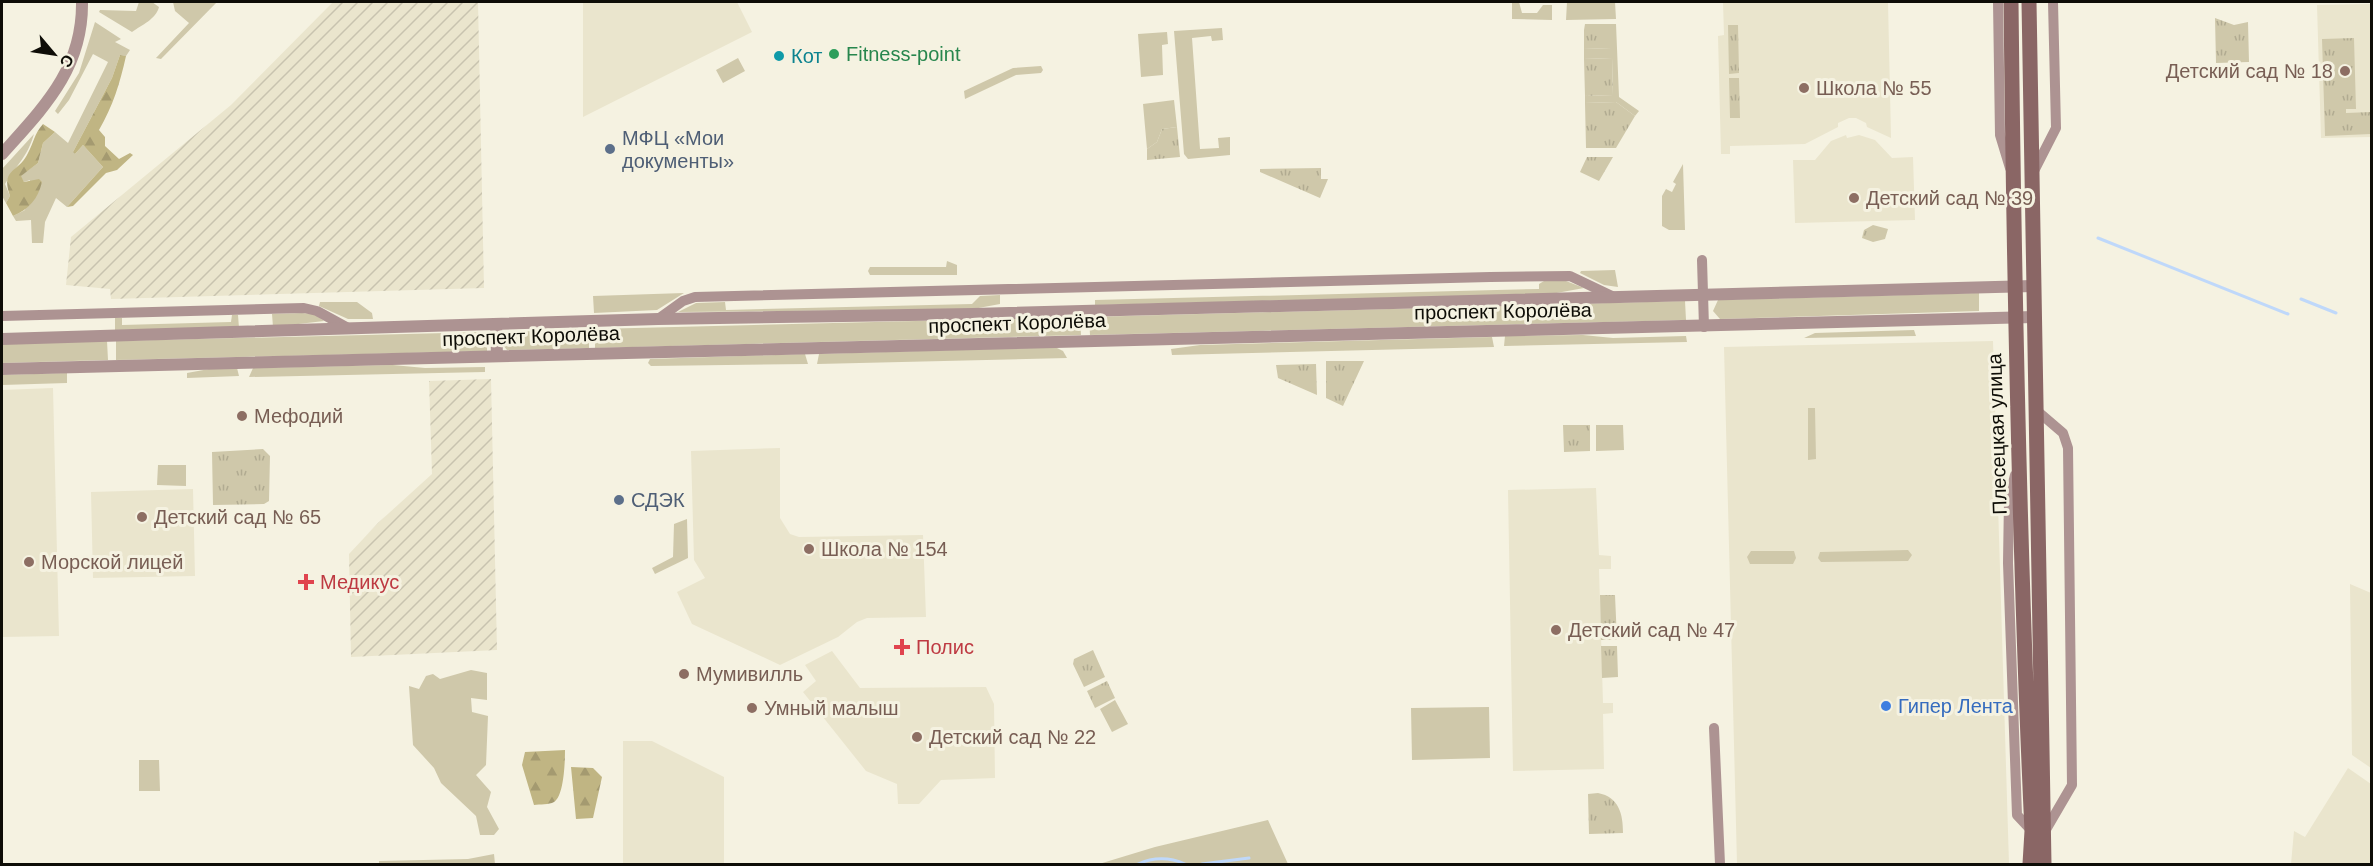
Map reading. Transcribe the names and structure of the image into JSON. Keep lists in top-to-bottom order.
{
  "streets": {
    "main road": ["Плесецкая улица"],
    "street": ["проспект Королёва"]
  },
  "crossings": [
    ["проспект Королёва", "Плесецкая улица"]
  ],
  "places": {
    "other": [
      "Fitness-point",
      "Кот",
      "Детский сад № 18",
      "Школа № 55",
      "МФЦ «Мои документы»",
      "Детский сад № 39",
      "Мефодий",
      "СДЭК",
      "Детский сад № 65",
      "Школа № 154",
      "Морской лицей",
      "Детский сад № 47",
      "Мумивилль",
      "Гипер Лента",
      "Умный малыш",
      "Детский сад № 22"
    ],
    "health": ["Медикус", "Полис"]
  },
  "north": "bottom right"
}
